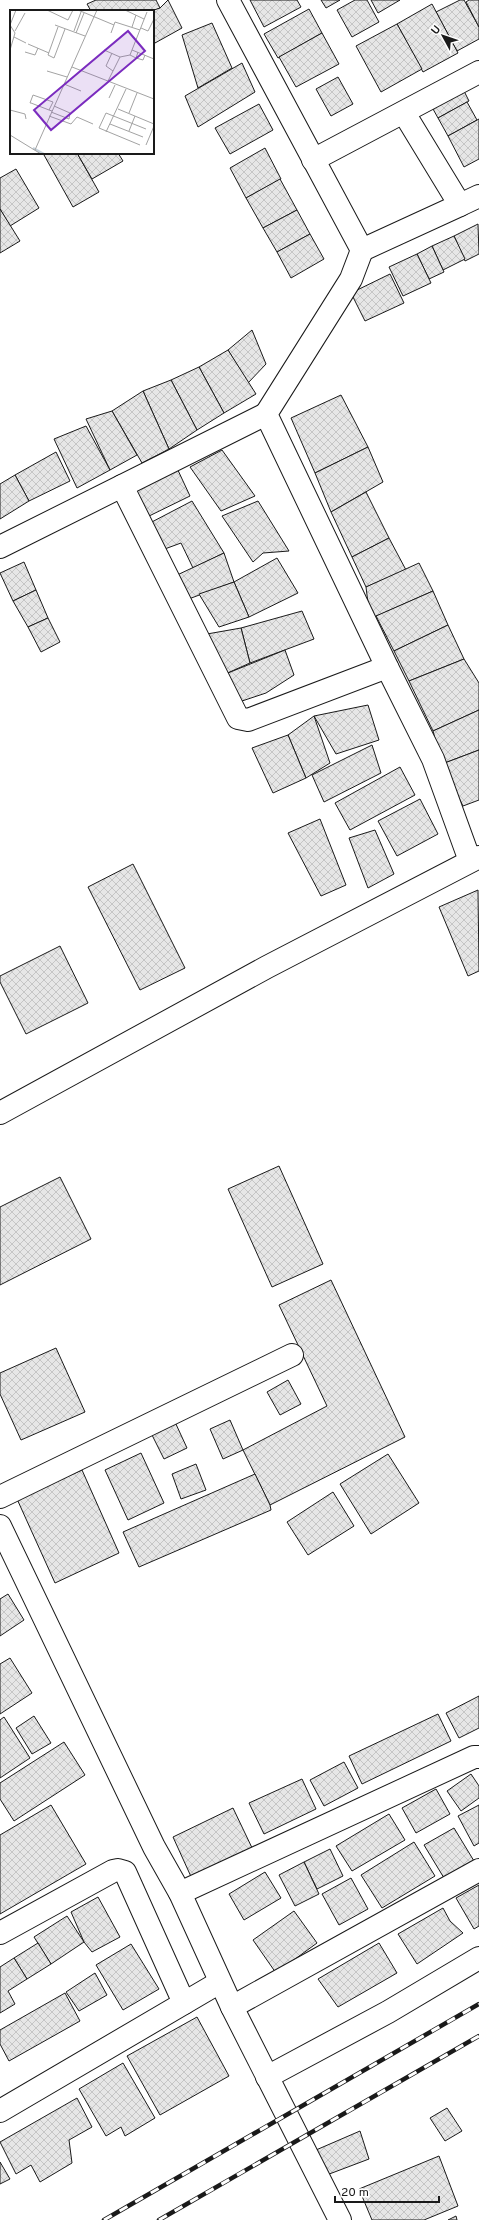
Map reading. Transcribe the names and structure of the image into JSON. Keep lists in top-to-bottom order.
{
  "scale_bar": "20 m",
  "north": "top left"
}
